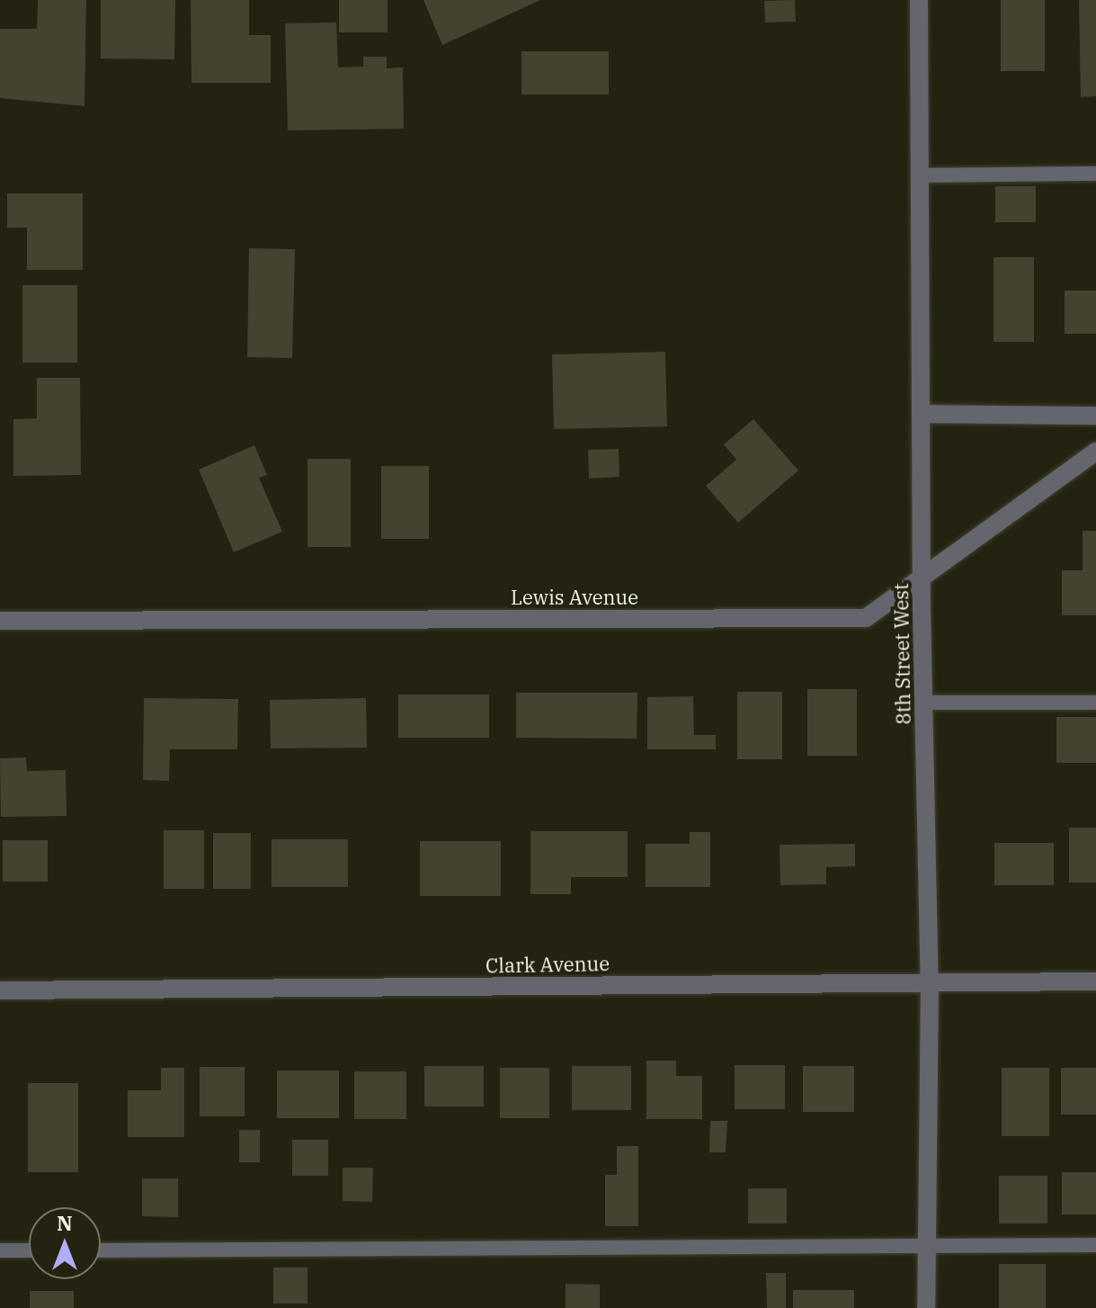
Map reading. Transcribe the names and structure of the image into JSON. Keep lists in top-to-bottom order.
{
  "streets": {
    "street": ["Lewis Avenue", "8th Street West", "Clark Avenue"]
  },
  "crossings": [
    ["Lewis Avenue", "8th Street West"],
    ["8th Street West", "Clark Avenue"]
  ],
  "north": "top"
}
